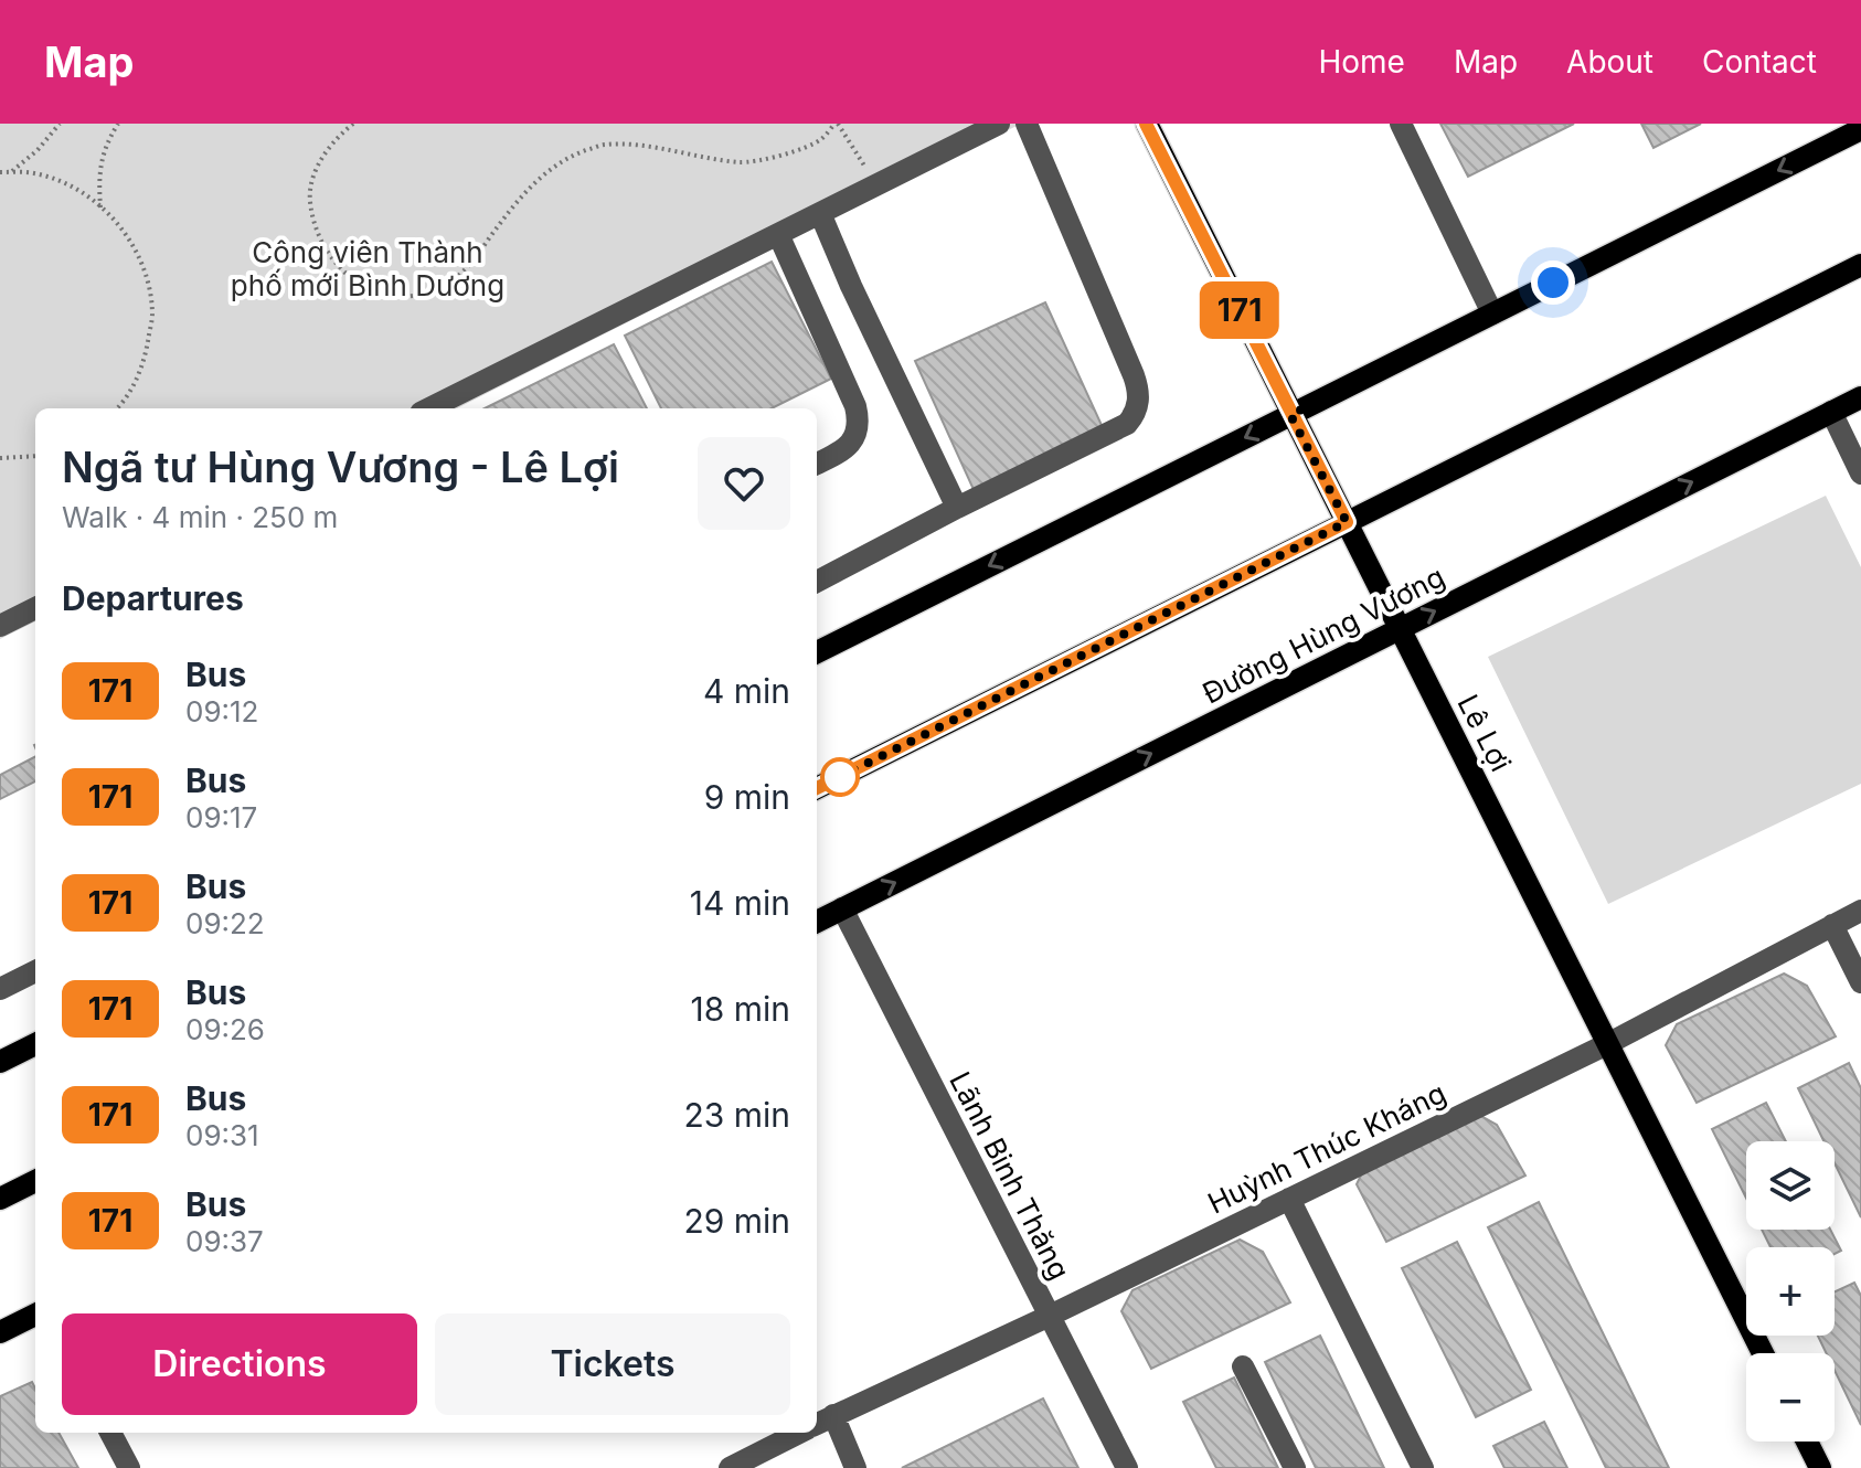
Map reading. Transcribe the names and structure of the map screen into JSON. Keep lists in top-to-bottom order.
{
  "streets": {
    "main road": ["Đường Hùng Vương", "Lê Lợi"],
    "street": ["Huỳnh Thúc Kháng", "Lãnh Binh Thăng"]
  },
  "crossings": [
    ["Đường Hùng Vương", "Lê Lợi"],
    ["Đường Hùng Vương", "Lãnh Binh Thăng"],
    ["Lê Lợi", "Huỳnh Thúc Kháng"],
    ["Huỳnh Thúc Kháng", "Lãnh Binh Thăng"]
  ],
  "parks": ["Công viên Thành phố mới Bình Dương"],
  "lines": ["bus line 171"],
  "page": {
    "header": "Map",
    "nav": [
      "Home",
      "Map",
      "About",
      "Contact"
    ],
    "on_map": "171",
    "heading": [
      ["Ngã tư Hùng Vương - Lê Lợi", "Walk · 4 min · 250 m"],
      "Departures"
    ],
    "list": [
      {
        "mark": "171",
        "name": "Bus",
        "note": "09:12",
        "value": "4 min"
      },
      {
        "mark": "171",
        "name": "Bus",
        "note": "09:17",
        "value": "9 min"
      },
      {
        "mark": "171",
        "name": "Bus",
        "note": "09:22",
        "value": "14 min"
      },
      {
        "mark": "171",
        "name": "Bus",
        "note": "09:26",
        "value": "18 min"
      },
      {
        "mark": "171",
        "name": "Bus",
        "note": "09:31",
        "value": "23 min"
      },
      {
        "mark": "171",
        "name": "Bus",
        "note": "09:37",
        "value": "29 min"
      }
    ],
    "map_buttons": ["+", "−"],
    "buttons": ["Directions", "Tickets"]
  }
}
